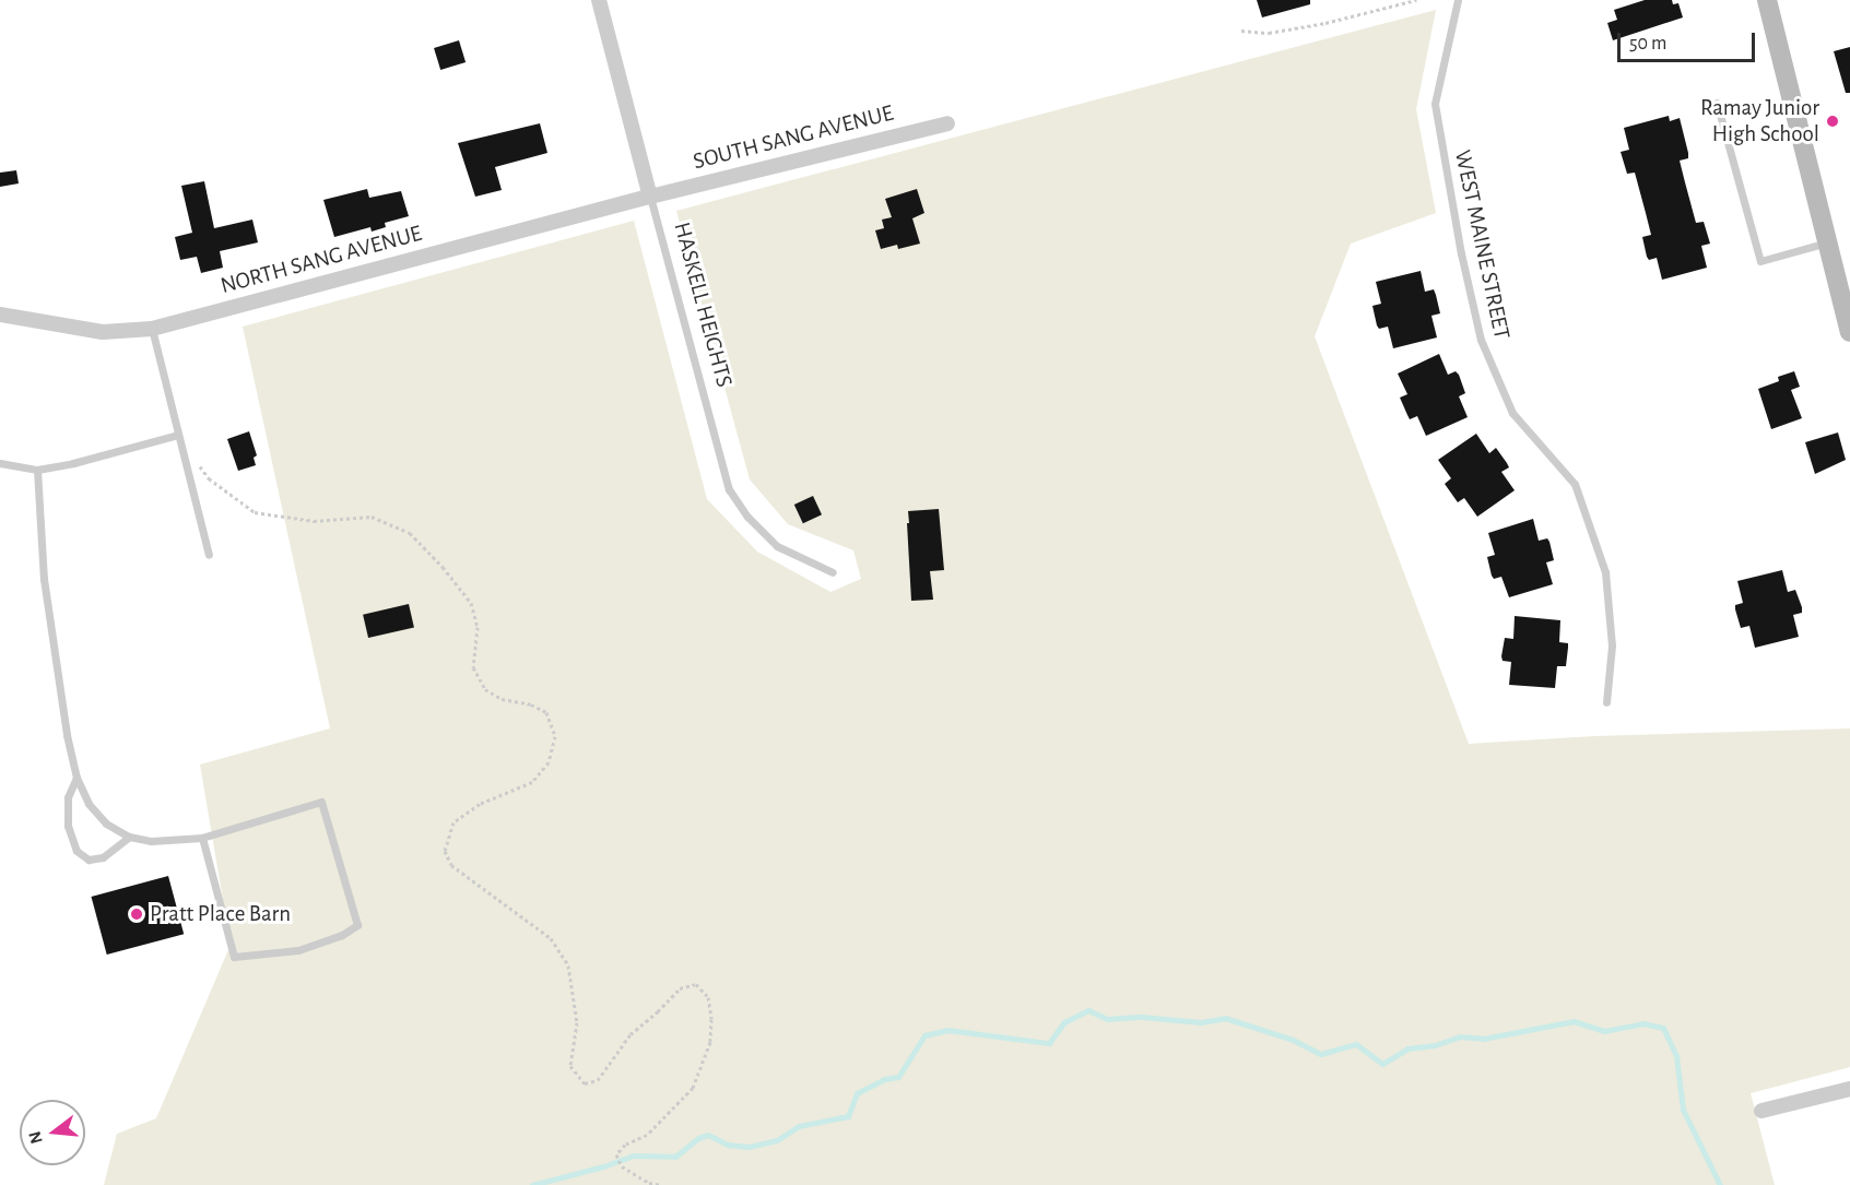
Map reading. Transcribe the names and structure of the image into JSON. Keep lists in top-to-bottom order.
{
  "streets": {
    "street": ["SOUTH SANG AVENUE", "NORTH SANG AVENUE", "HASKELL HEIGHTS"],
    "lane": ["WEST MAINE STREET"]
  },
  "crossings": [
    ["SOUTH SANG AVENUE", "NORTH SANG AVENUE"],
    ["SOUTH SANG AVENUE", "HASKELL HEIGHTS"],
    ["NORTH SANG AVENUE", "HASKELL HEIGHTS"]
  ],
  "places": ["Ramay Junior High School", "Pratt Place Barn"],
  "scale_bar": "50 m",
  "north": "left"
}
